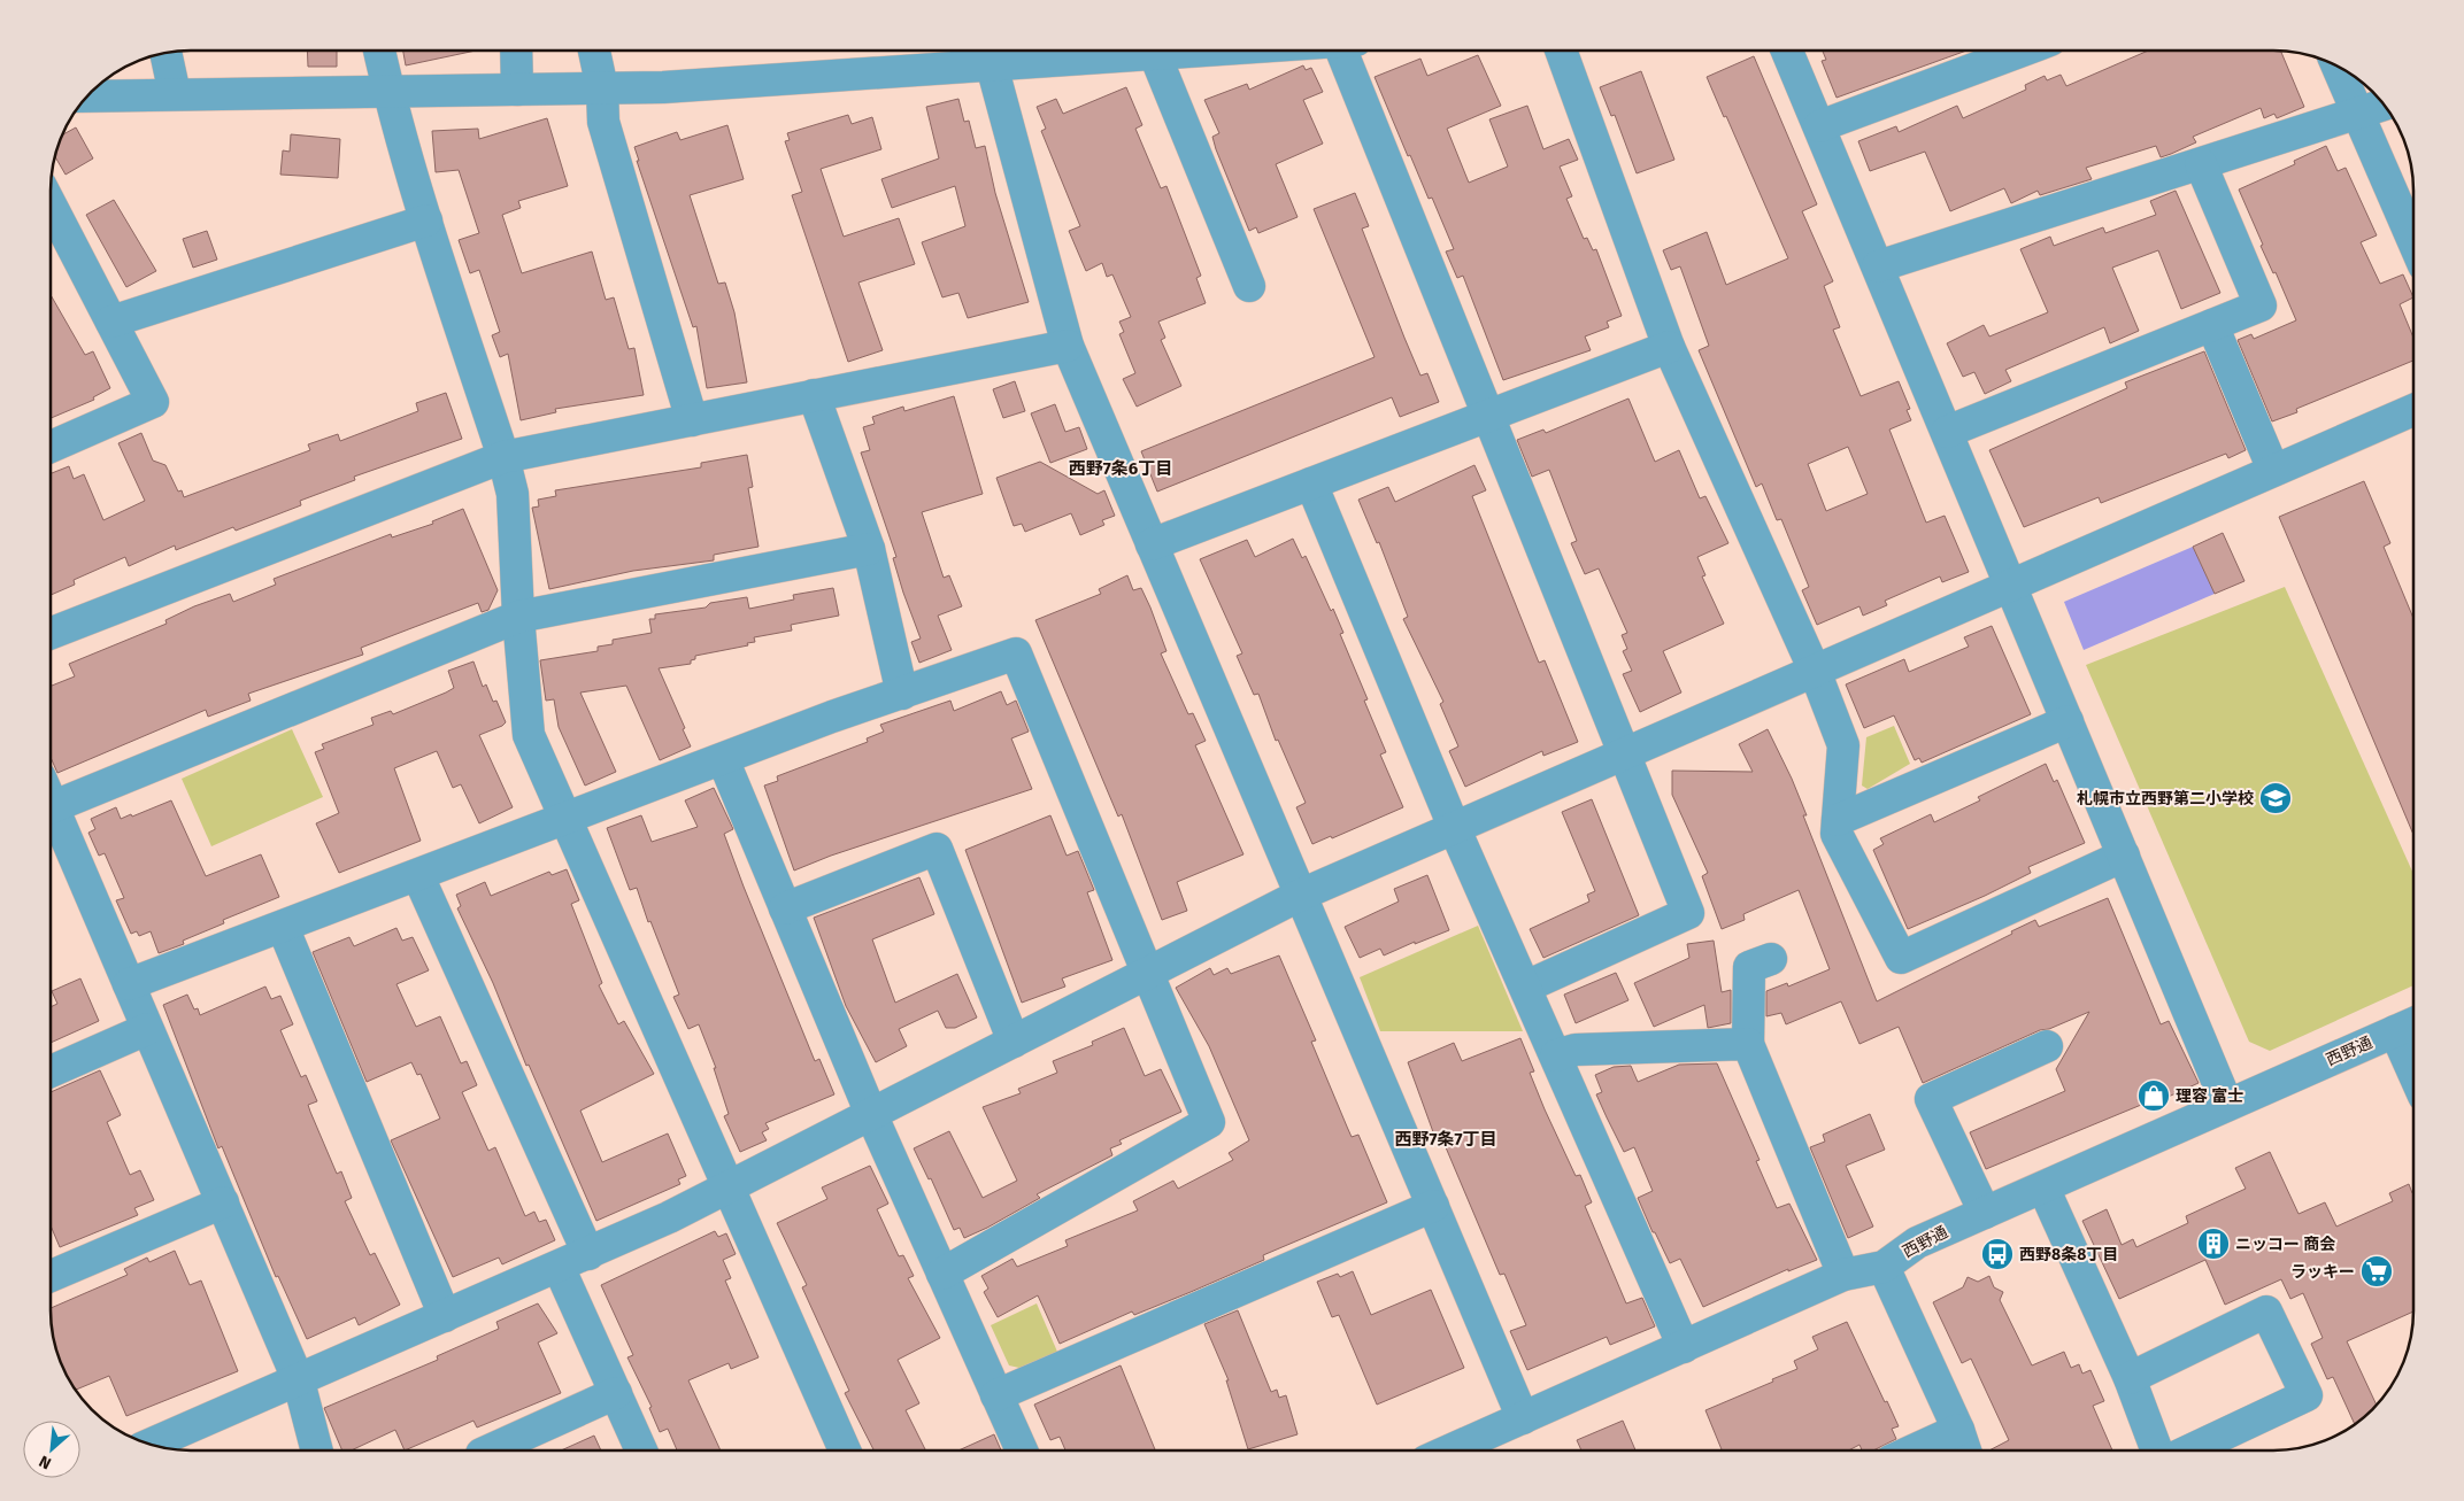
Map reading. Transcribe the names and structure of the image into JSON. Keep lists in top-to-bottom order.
{
  "streets": {
    "street": ["西野通"]
  },
  "districts": ["西野7条6丁目", "西野7条7丁目"],
  "places": {
    "school or university": ["札幌市立西野第二小学校"],
    "shop": ["理容 富士"],
    "building": ["ニッコー 商会"],
    "bus stop": ["西野8条8丁目"],
    "supermarket": ["ラッキー"]
  },
  "north": "bottom left"
}
